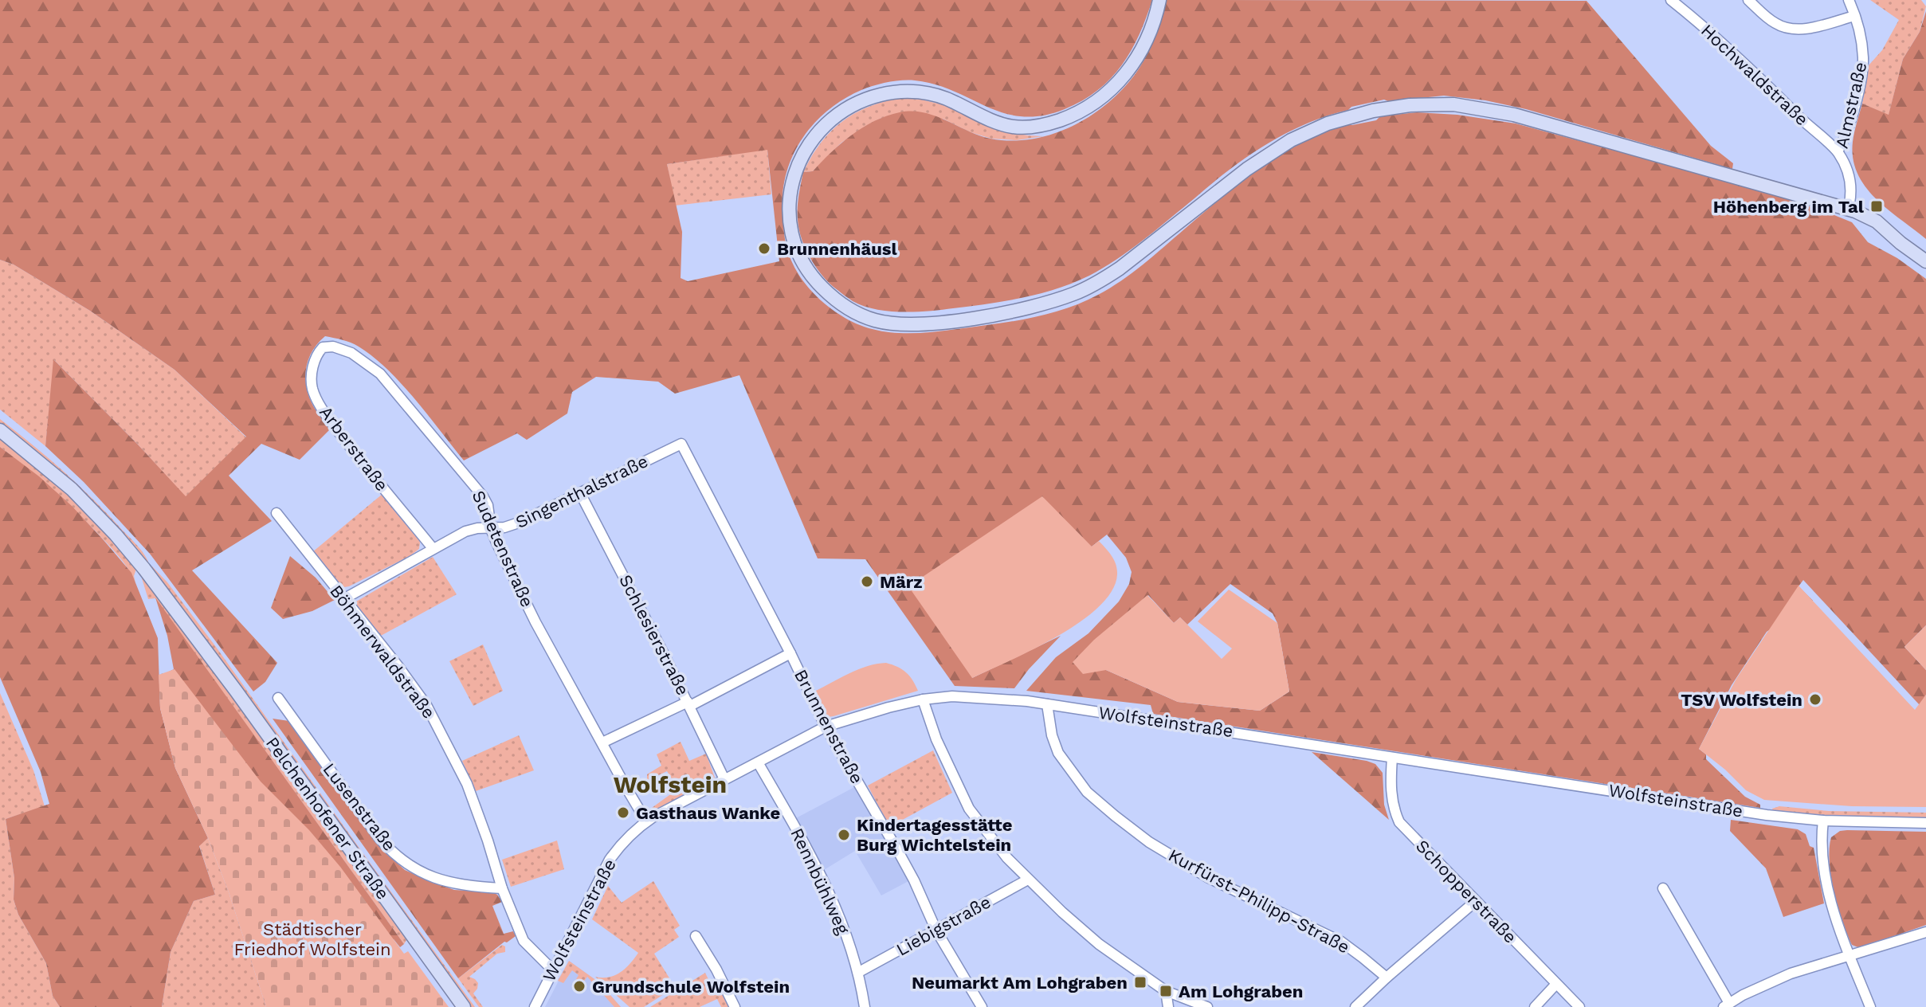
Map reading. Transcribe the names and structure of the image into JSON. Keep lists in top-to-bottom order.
{
  "streets": {
    "main road": ["Pelchenhofener Straße"],
    "street": [
      "Hochwaldstraße",
      "Almstraße",
      "Arberstraße",
      "Singenthalstraße",
      "Sudetenstraße",
      "Schlesierstraße",
      "Böhmerwaldstraße",
      "Wolfsteinstraße",
      "Brunnenstraße",
      "Lusenstraße",
      "Rennbühlweg",
      "Schopperstraße",
      "Kurfürst-Philipp-Straße",
      "Liebigstraße"
    ]
  },
  "crossings": [
    ["Hochwaldstraße", "Almstraße"],
    ["Arberstraße", "Singenthalstraße"],
    ["Arberstraße", "Sudetenstraße"],
    ["Singenthalstraße", "Sudetenstraße"],
    ["Singenthalstraße", "Schlesierstraße"],
    ["Singenthalstraße", "Böhmerwaldstraße"],
    ["Singenthalstraße", "Brunnenstraße"],
    ["Sudetenstraße", "Wolfsteinstraße"],
    ["Schlesierstraße", "Wolfsteinstraße"],
    ["Böhmerwaldstraße", "Wolfsteinstraße"],
    ["Böhmerwaldstraße", "Lusenstraße"],
    ["Wolfsteinstraße", "Brunnenstraße"],
    ["Wolfsteinstraße", "Rennbühlweg"],
    ["Wolfsteinstraße", "Schopperstraße"],
    ["Wolfsteinstraße", "Kurfürst-Philipp-Straße"],
    ["Brunnenstraße", "Liebigstraße"],
    ["Rennbühlweg", "Liebigstraße"]
  ],
  "districts": ["Wolfstein"],
  "parks": ["Städtischer Friedhof Wolfstein"],
  "places": {
    "transit": ["Höhenberg im Tal", "Neumarkt Am Lohgraben", "Am Lohgraben"],
    "other": [
      "Brunnenhäusl",
      "März",
      "TSV Wolfstein",
      "Gasthaus Wanke",
      "Kindertagesstätte Burg Wichtelstein",
      "Grundschule Wolfstein"
    ]
  }
}
